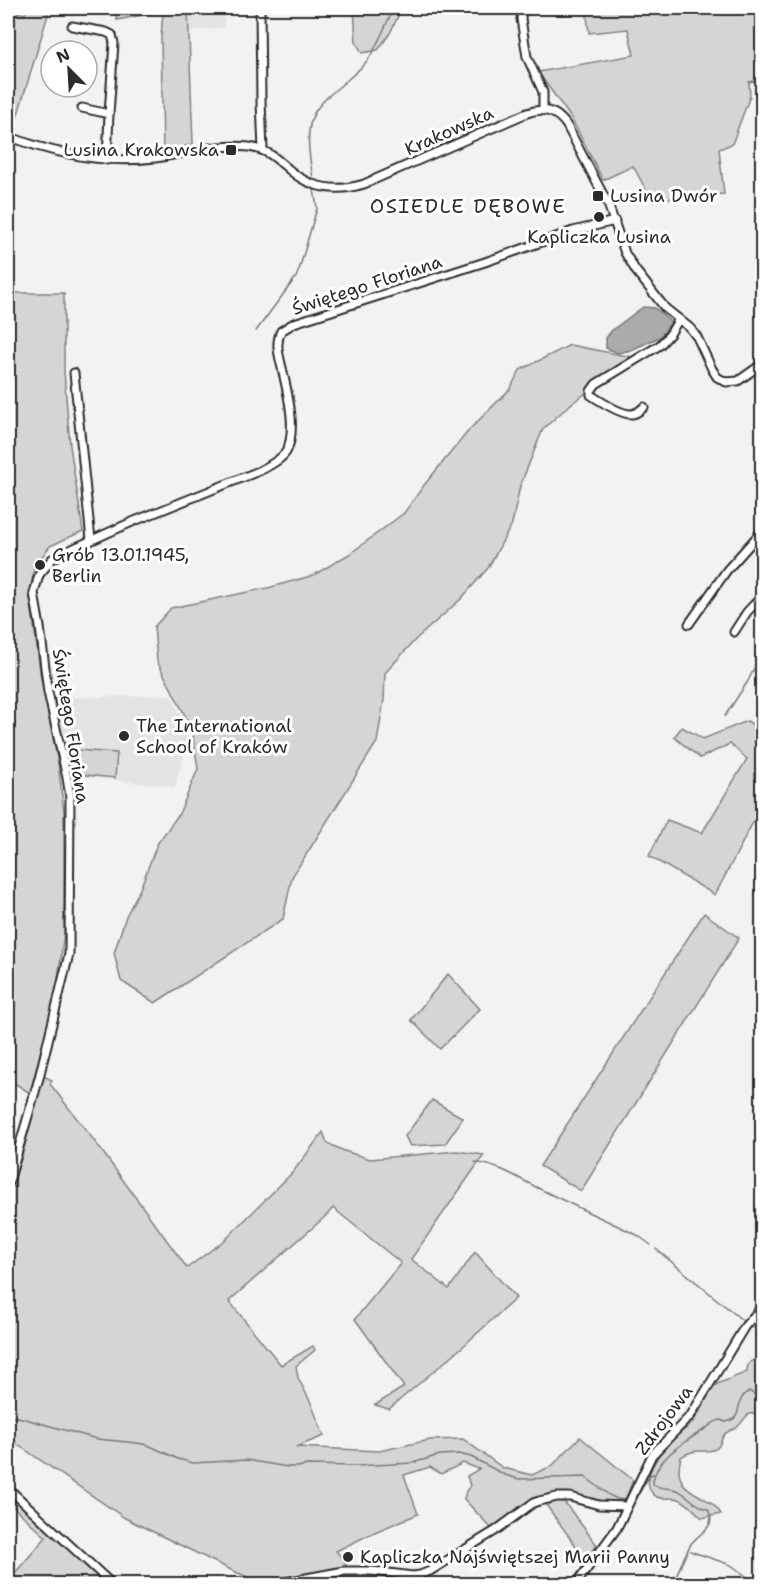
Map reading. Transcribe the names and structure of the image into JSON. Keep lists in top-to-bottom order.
{
  "streets": {
    "street": ["Krakowska", "Świętego Floriana", "Zdrojowa"]
  },
  "districts": ["OSIEDLE DĘBOWE"],
  "places": {
    "transit": ["Lusina Krakowska", "Lusina Dwór"],
    "other": [
      "Kapliczka Lusina",
      "Grób 13.01.1945, Berlin",
      "The International School of Kraków",
      "Kapliczka Najświętszej Marii Panny"
    ]
  },
  "north": "top left"
}
